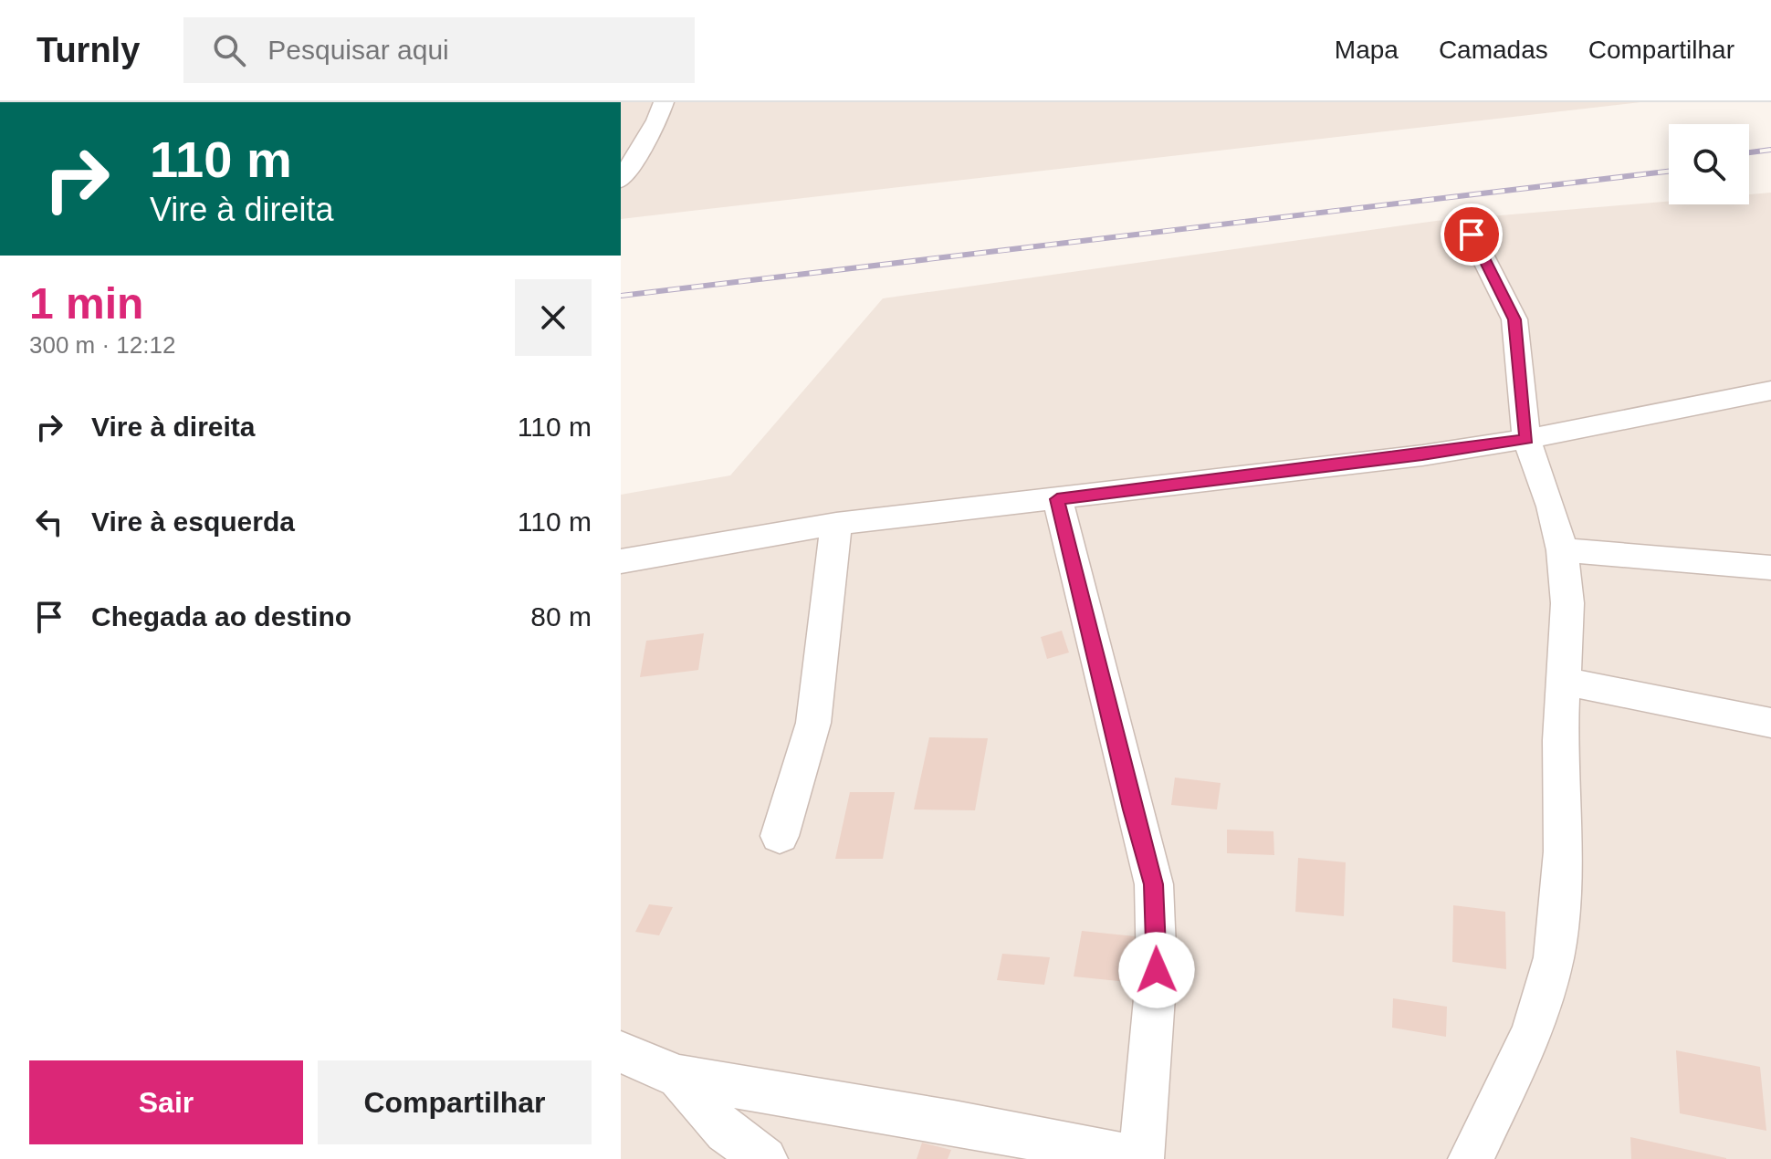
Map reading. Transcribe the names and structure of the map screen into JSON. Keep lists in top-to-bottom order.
{
  "page": {
    "header": "Turnly",
    "search": "Pesquisar aqui",
    "nav": ["Mapa", "Camadas", "Compartilhar"],
    "turn": ["110 m", "Vire à direita"],
    "heading": ["1 min", "300 m · 12:12"],
    "list": [
      {
        "name": "Vire à direita",
        "value": "110 m"
      },
      {
        "name": "Vire à esquerda",
        "value": "110 m"
      },
      {
        "name": "Chegada ao destino",
        "value": "80 m"
      }
    ],
    "buttons": ["Sair", "Compartilhar"]
  }
}
